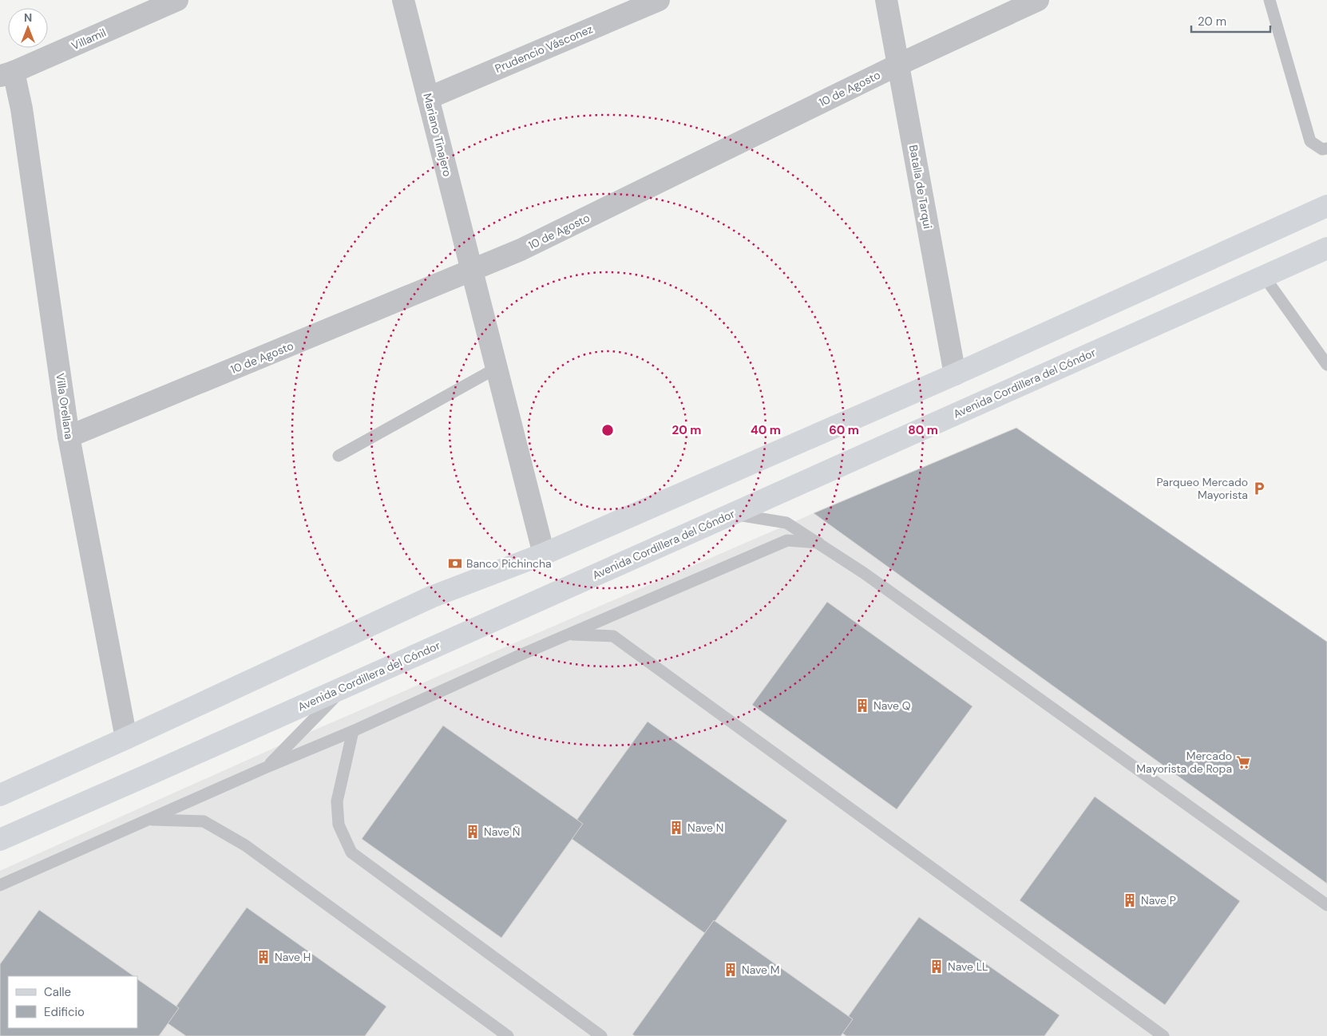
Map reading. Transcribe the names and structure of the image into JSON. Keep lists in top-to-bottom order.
{
  "streets": {
    "street": [
      "Villamil",
      "Prudencio Vásconez",
      "10 de Agosto",
      "Mariano Tinajero",
      "Batalla de Tarqui",
      "Avenida Cordillera del Cóndor",
      "Villa Orellana"
    ]
  },
  "crossings": [
    ["Villamil", "Villa Orellana"],
    ["Prudencio Vásconez", "Mariano Tinajero"],
    ["10 de Agosto", "Mariano Tinajero"],
    ["10 de Agosto", "Batalla de Tarqui"],
    ["10 de Agosto", "Villa Orellana"]
  ],
  "places": {
    "parking": ["Parqueo Mercado Mayorista"],
    "bank": ["Banco Pichincha"],
    "building": [
      "Nave Q",
      "Nave N",
      "Nave Ñ",
      "Nave P",
      "Nave H",
      "Nave LL",
      "Nave M"
    ],
    "supermarket": ["Mercado Mayorista de Ropa"]
  },
  "legend": ["Calle", "Edificio"],
  "scale_bar": "20 m",
  "north": "top",
  "rings": [
    "20 m",
    "40 m",
    "60 m",
    "80 m"
  ]
}
